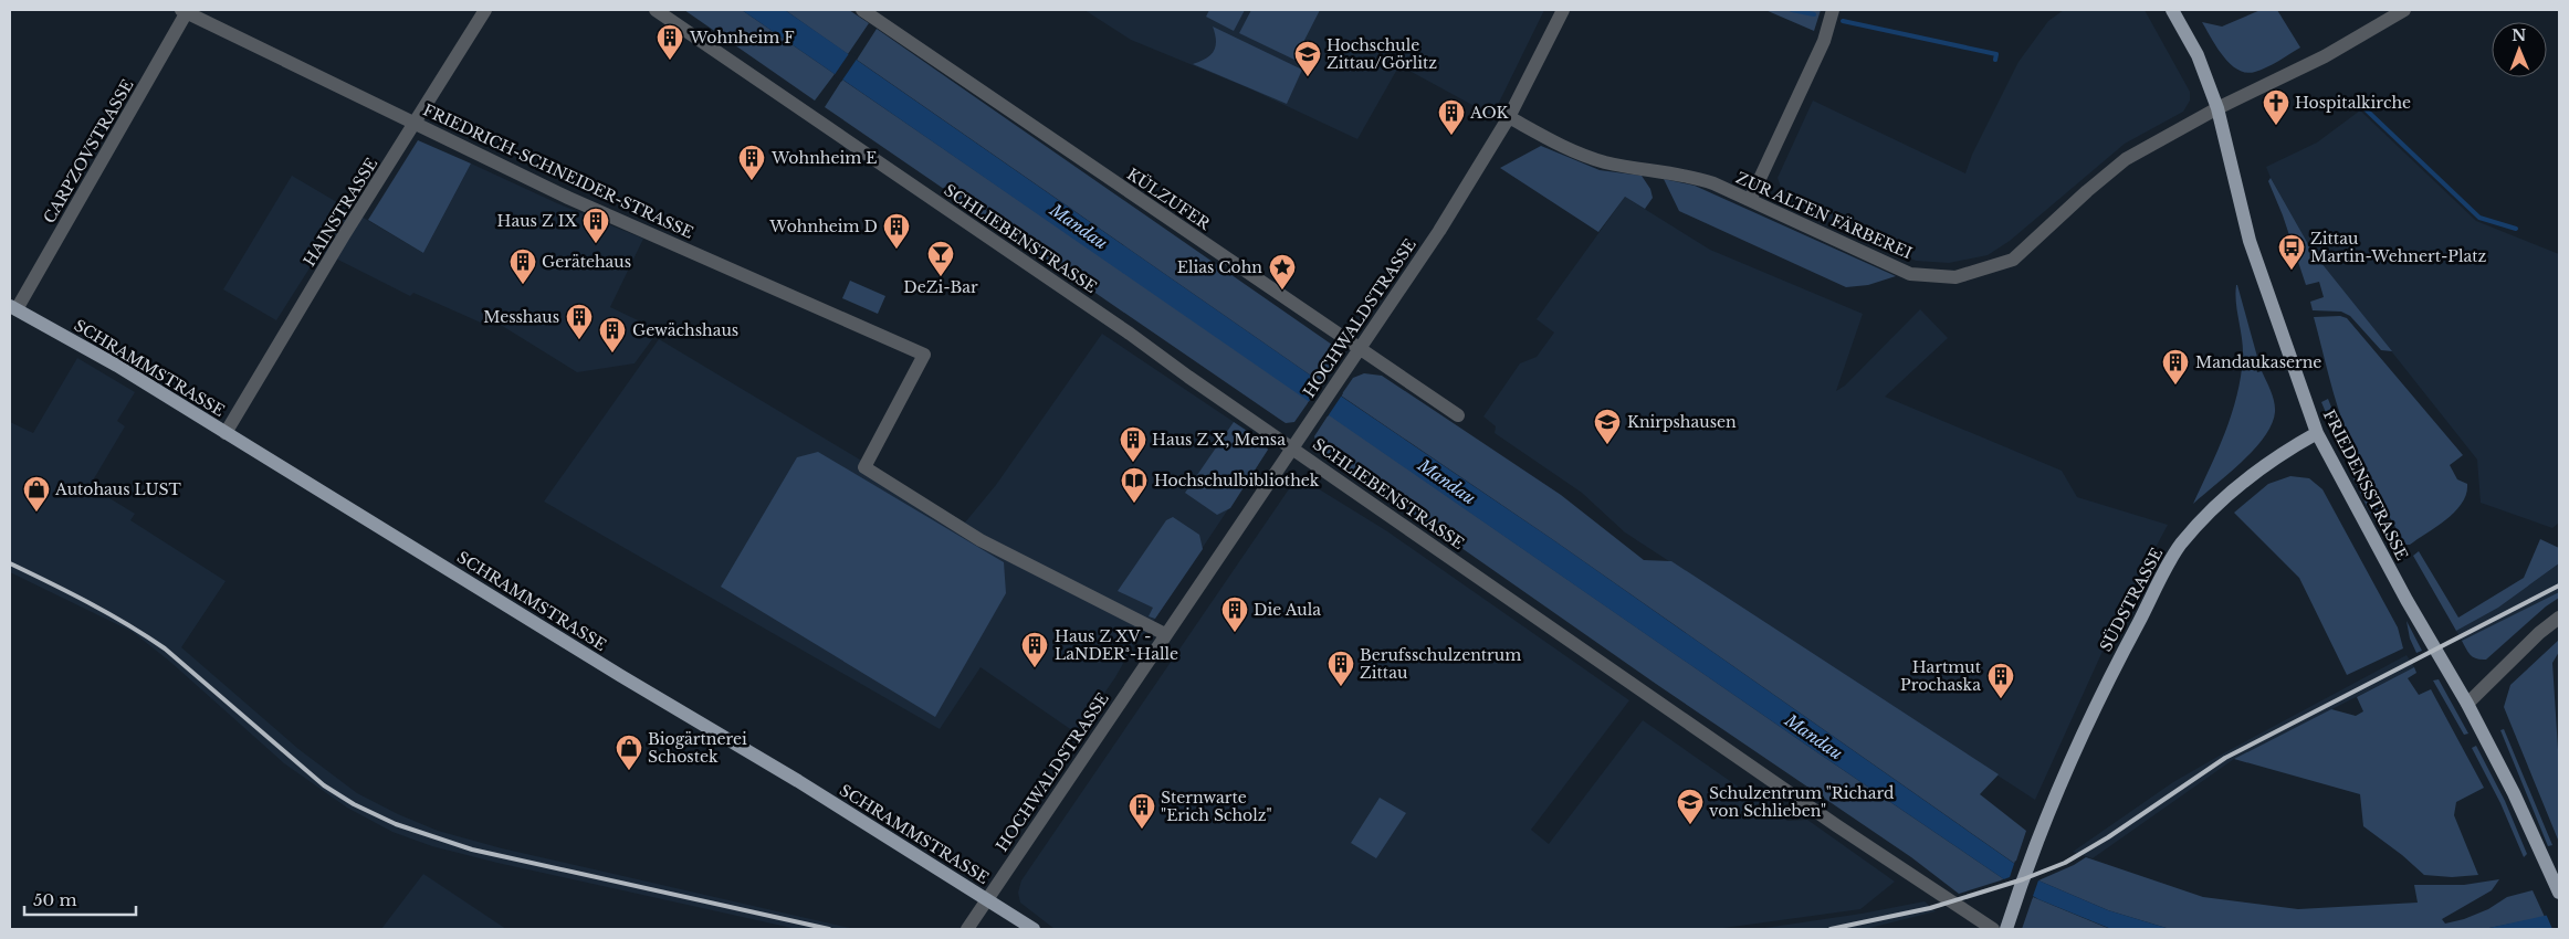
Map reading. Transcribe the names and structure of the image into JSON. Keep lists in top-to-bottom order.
{
  "streets": {
    "main road": ["SCHRAMMSTRASSE", "FRIEDENSSTRASSE", "SÜDSTRASSE"],
    "street": [
      "CARPZOVSTRASSE",
      "FRIEDRICH-SCHNEIDER-STRASSE",
      "KÜLZUFER",
      "HAINSTRASSE",
      "ZUR ALTEN FÄRBEREI",
      "SCHLIEBENSTRASSE",
      "HOCHWALDSTRASSE"
    ]
  },
  "crossings": [
    ["CARPZOVSTRASSE", "FRIEDRICH-SCHNEIDER-STRASSE"],
    ["CARPZOVSTRASSE", "SCHRAMMSTRASSE"],
    ["FRIEDRICH-SCHNEIDER-STRASSE", "HAINSTRASSE"],
    ["FRIEDRICH-SCHNEIDER-STRASSE", "HOCHWALDSTRASSE"],
    ["KÜLZUFER", "HOCHWALDSTRASSE"],
    ["HAINSTRASSE", "SCHRAMMSTRASSE"],
    ["ZUR ALTEN FÄRBEREI", "HOCHWALDSTRASSE"],
    ["ZUR ALTEN FÄRBEREI", "FRIEDENSSTRASSE"],
    ["SCHLIEBENSTRASSE", "HOCHWALDSTRASSE"],
    ["HOCHWALDSTRASSE", "SCHRAMMSTRASSE"],
    ["FRIEDENSSTRASSE", "SÜDSTRASSE"]
  ],
  "water": ["Mandau"],
  "places": {
    "building": [
      "Wohnheim F",
      "AOK",
      "Wohnheim E",
      "Haus Z IX",
      "Wohnheim D",
      "Gerätehaus",
      "Messhaus",
      "Gewächshaus",
      "Mandaukaserne",
      "Haus Z X, Mensa",
      "Die Aula",
      "Haus Z XV - LaNDER³-Halle",
      "Berufsschulzentrum Zittau",
      "Hartmut Prochaska",
      "Sternwarte \"Erich Scholz\""
    ],
    "school or university": ["Hochschule Zittau/Görlitz", "Knirpshausen", "Schulzentrum \"Richard von Schlieben\""],
    "church": ["Hospitalkirche"],
    "bus stop": ["Zittau Martin-Wehnert-Platz"],
    "bar": ["DeZi-Bar"],
    "place": ["Elias Cohn"],
    "library": ["Hochschulbibliothek"],
    "shop": ["Autohaus LUST", "Biogärtnerei Schostek"]
  },
  "scale_bar": "50 m",
  "north": "top"
}
